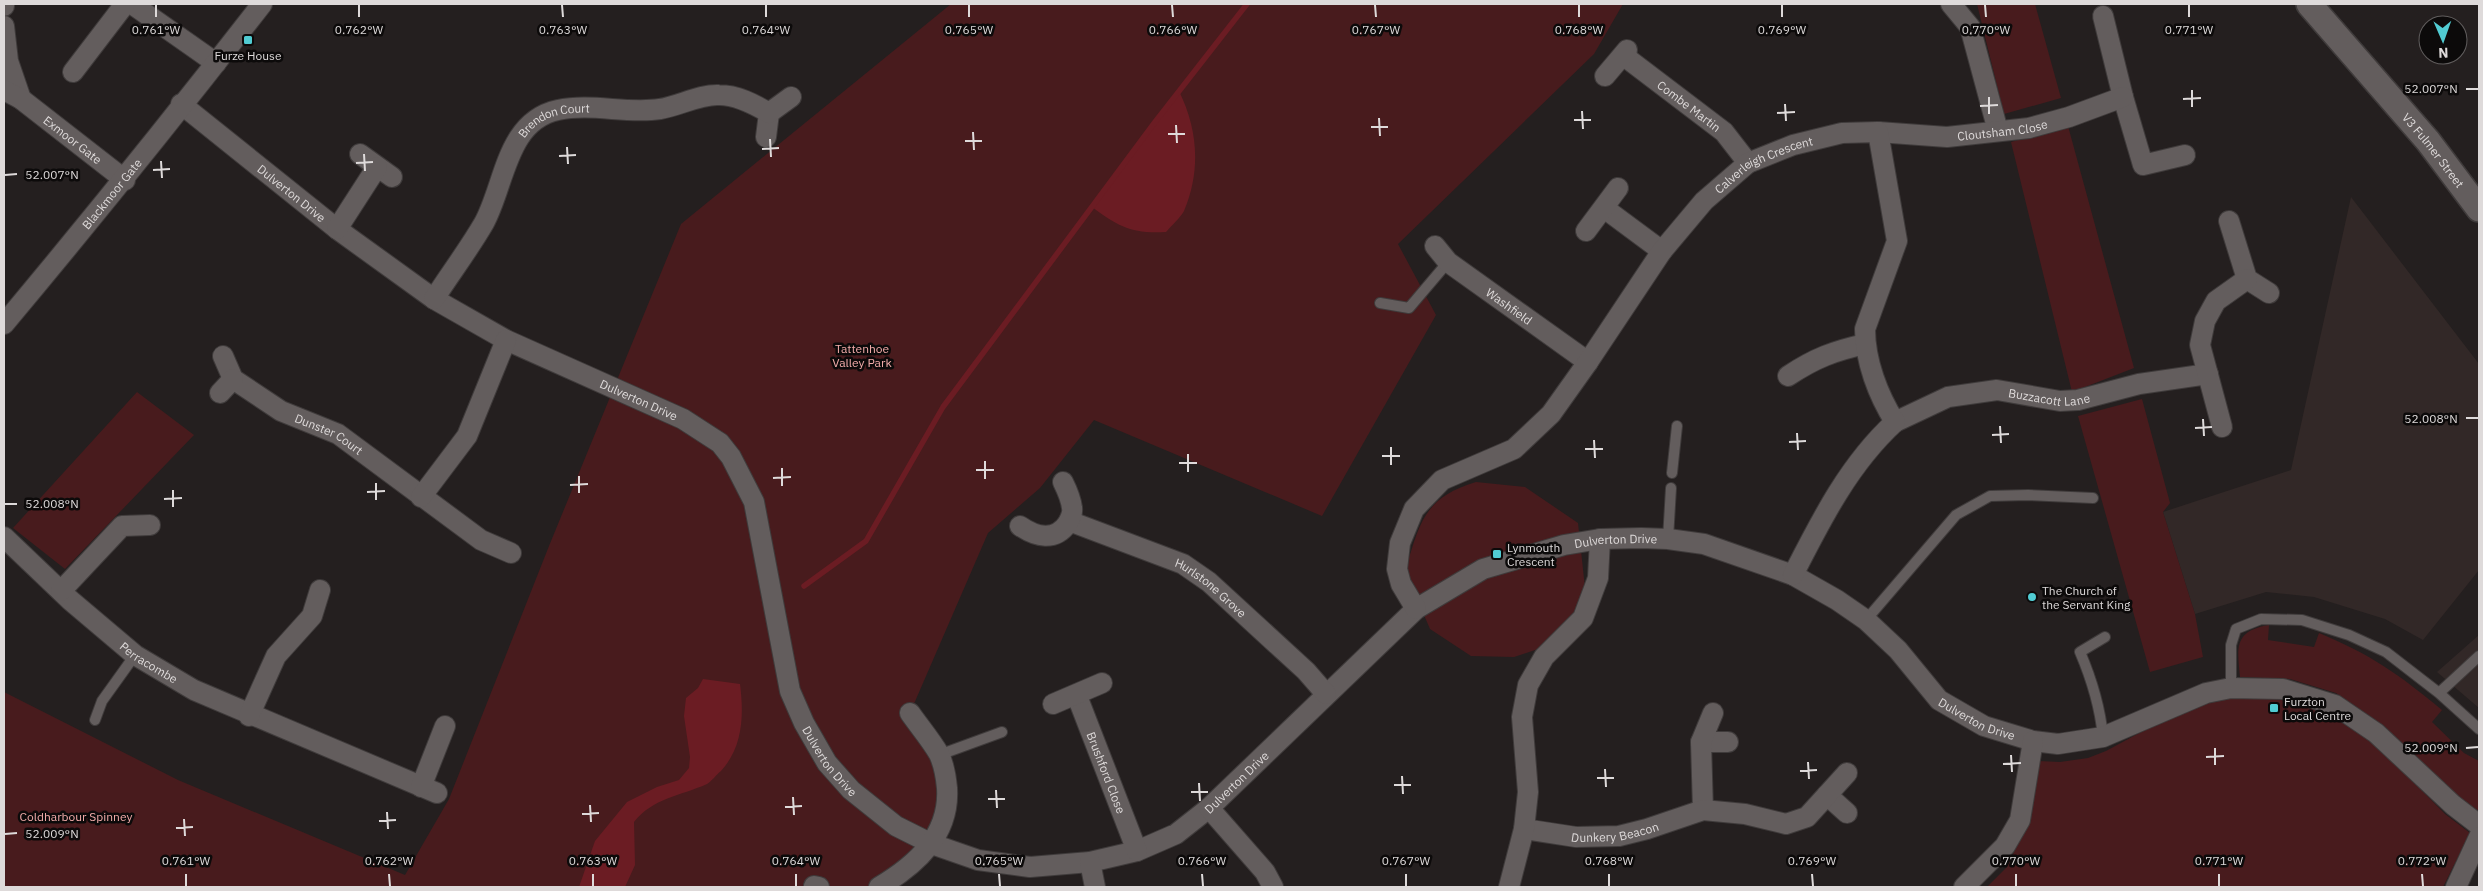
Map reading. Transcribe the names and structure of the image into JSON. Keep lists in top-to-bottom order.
{
  "streets": {
    "street": [
      "Combe Martin",
      "Brendon Court",
      "Cloutsham Close",
      "Exmoor Gate",
      "V3 Fulmer Street",
      "Calverleigh Crescent",
      "Dulverton Drive",
      "Blackmoor Gate",
      "Washfield",
      "Buzzacott Lane",
      "Dunster Court",
      "Hurlstone Grove",
      "Perracombe",
      "Brushford Close",
      "Dunkery Beacon"
    ]
  },
  "crossings": [
    ["Combe Martin", "Calverleigh Crescent"],
    ["Brendon Court", "Dulverton Drive"],
    ["Cloutsham Close", "Calverleigh Crescent"],
    ["Exmoor Gate", "Blackmoor Gate"],
    ["Calverleigh Crescent", "Dulverton Drive"],
    ["Calverleigh Crescent", "Washfield"],
    ["Dulverton Drive", "Blackmoor Gate"],
    ["Dulverton Drive", "Hurlstone Grove"],
    ["Dulverton Drive", "Brushford Close"]
  ],
  "parks": ["Tattenhoe Valley Park", "Coldharbour Spinney"],
  "places": {
    "transit": ["Furze House", "Lynmouth Crescent", "Furzton Local Centre"],
    "other": ["The Church of the Servant King"]
  },
  "north": "bottom",
  "coordinates": [
    "0.761°W",
    "0.762°W",
    "0.763°W",
    "0.764°W",
    "0.765°W",
    "0.766°W",
    "0.767°W",
    "0.768°W",
    "0.769°W",
    "0.770°W",
    "0.771°W",
    "52.007°N",
    "52.008°N",
    "52.009°N",
    "0.772°W"
  ]
}
